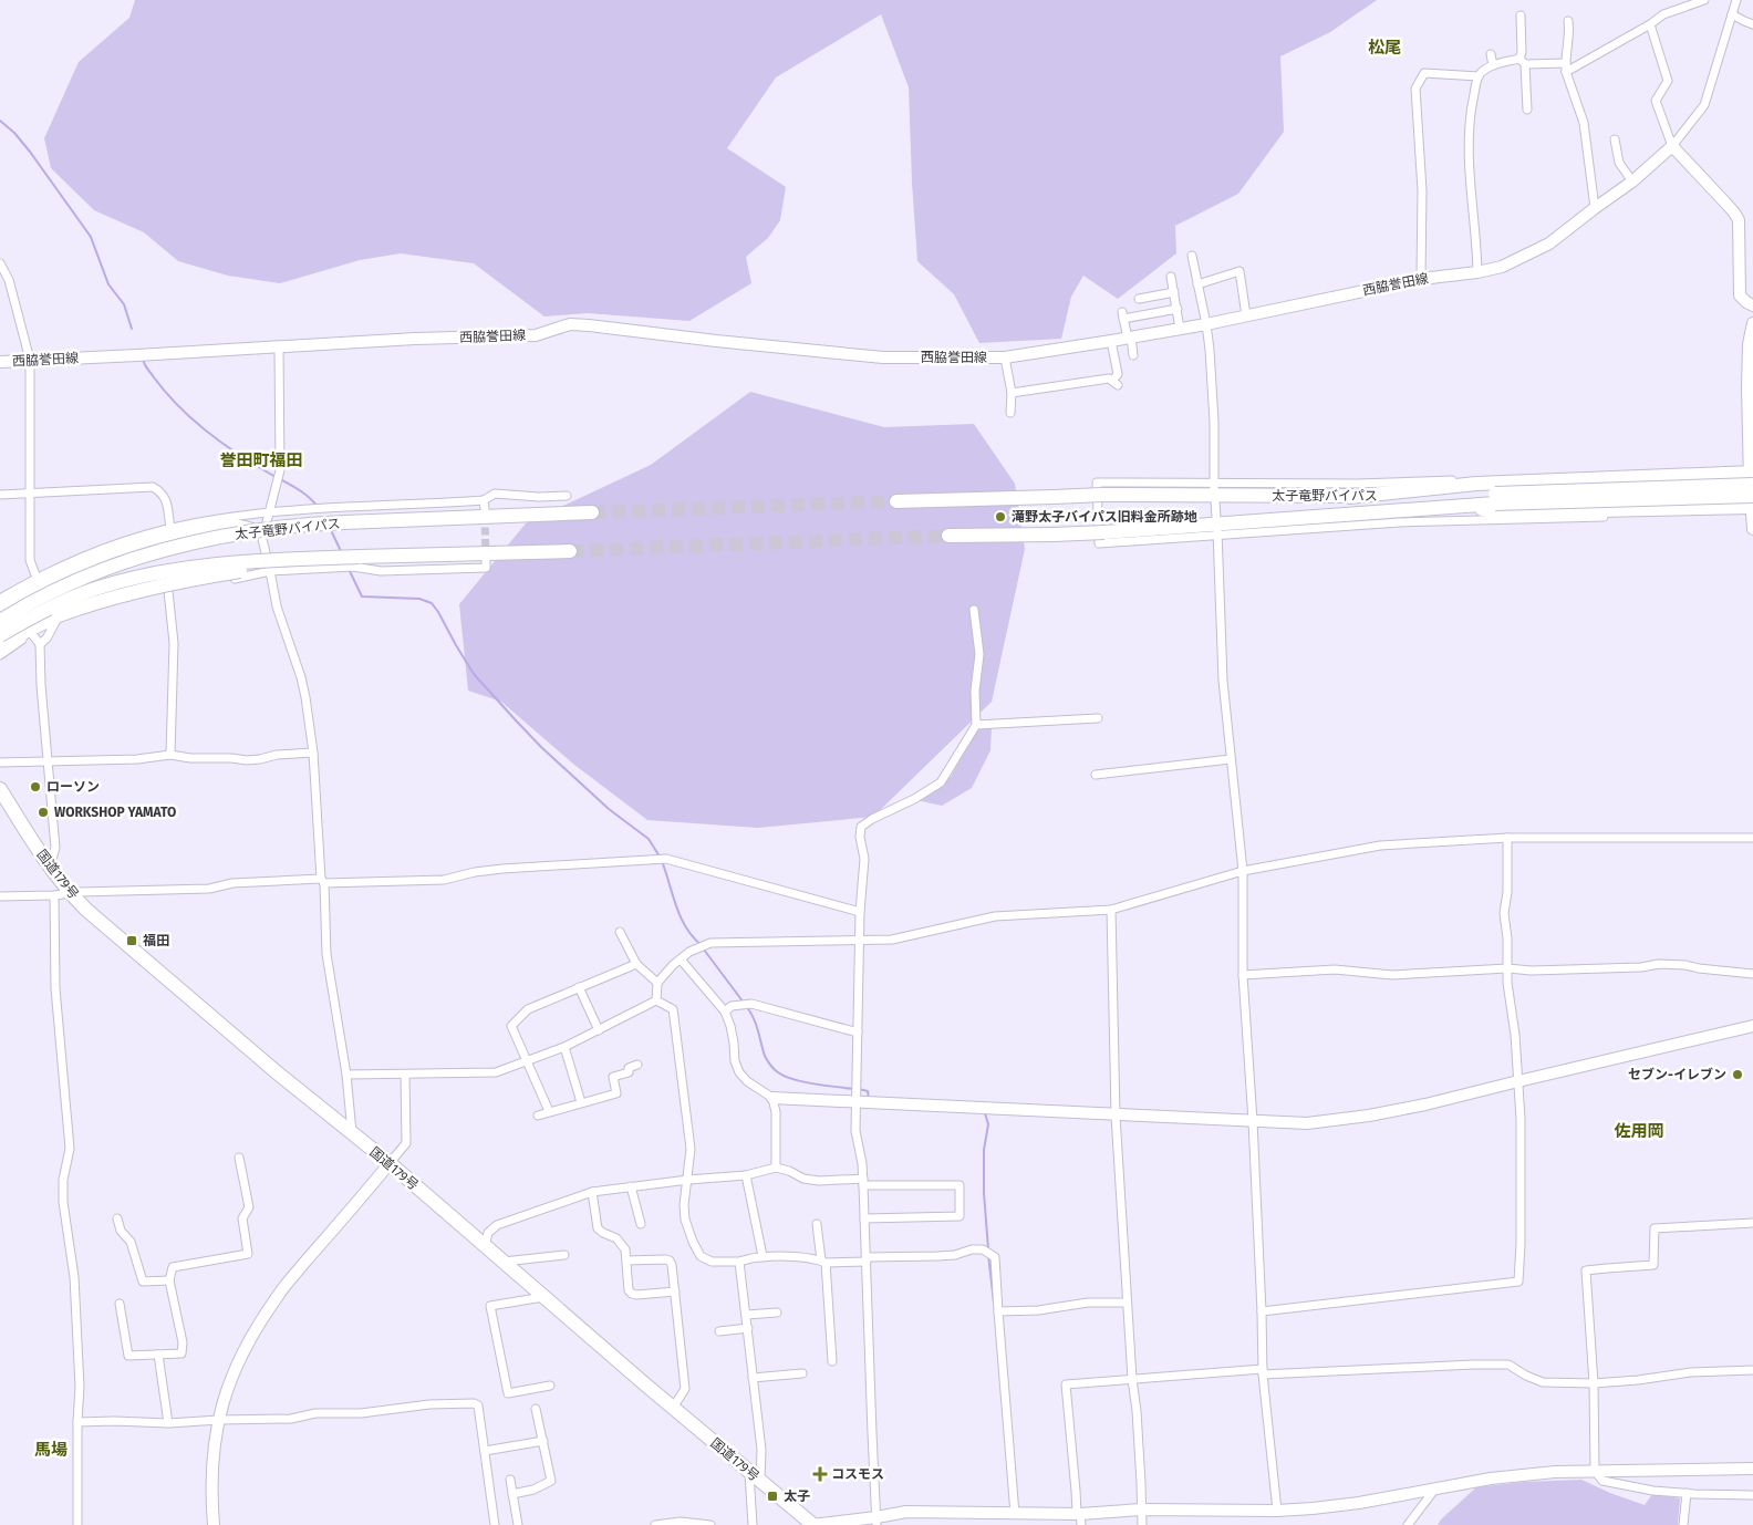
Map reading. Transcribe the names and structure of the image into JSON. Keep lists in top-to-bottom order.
{
  "streets": {
    "highway": ["太子竜野バイパス", "国道179号"],
    "street": ["西脇誉田線"]
  },
  "districts": [
    "松尾",
    "誉田町福田",
    "佐用岡",
    "馬場"
  ],
  "places": {
    "other": [
      "滝野太子バイパス旧料金所跡地",
      "ローソン",
      "WORKSHOP YAMATO",
      "セブン-イレブン"
    ],
    "transit": ["福田", "太子"],
    "health": ["コスモス"]
  }
}
